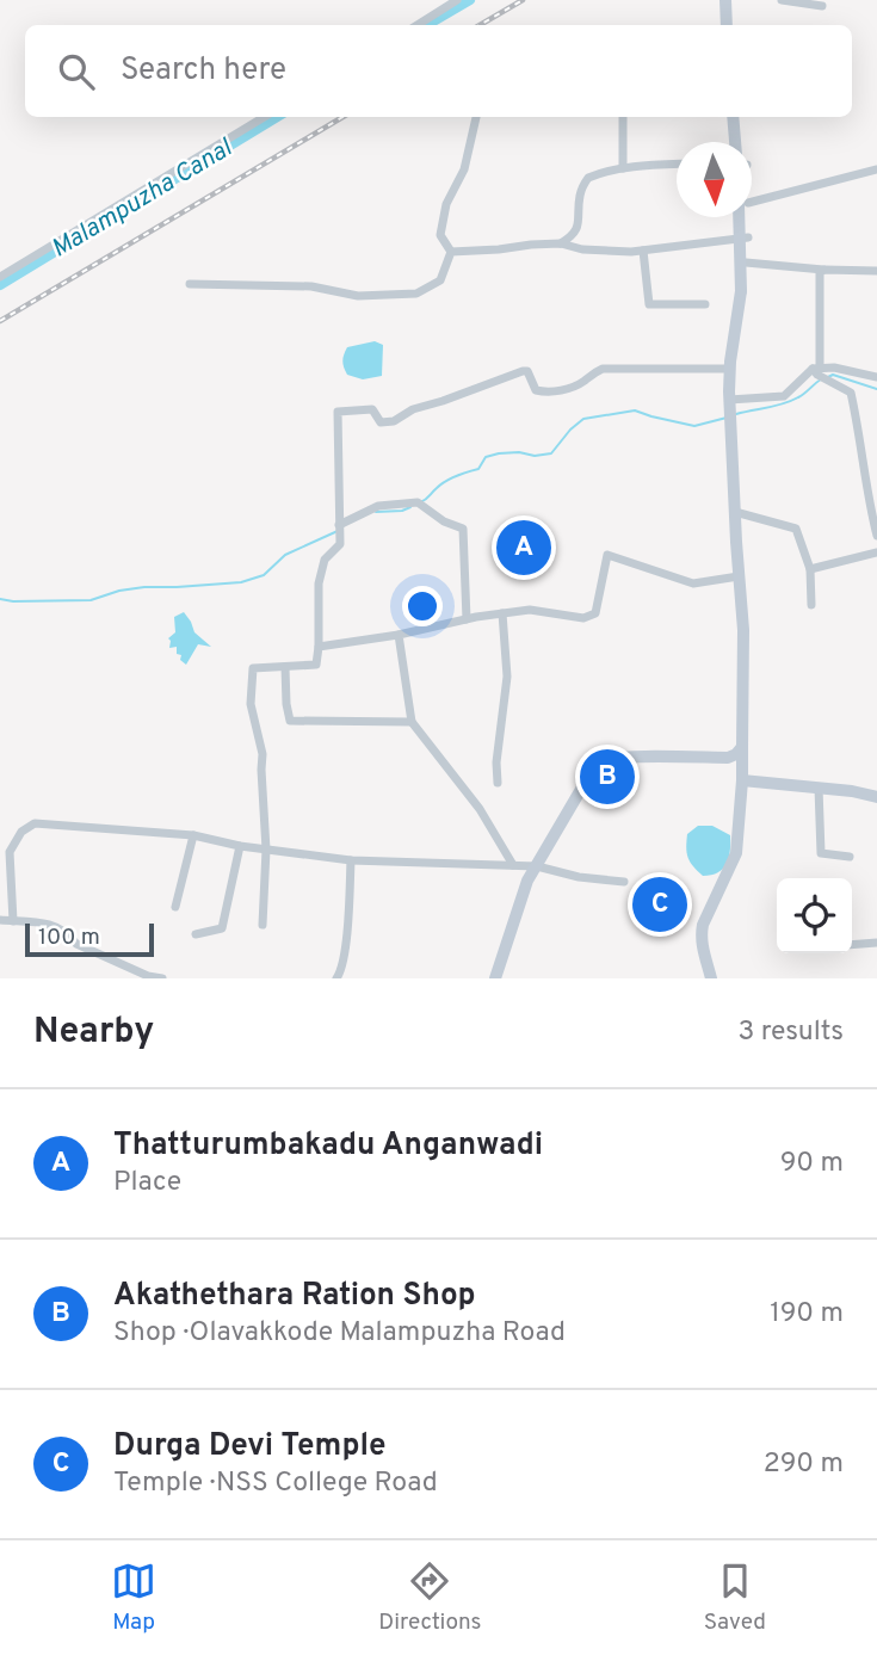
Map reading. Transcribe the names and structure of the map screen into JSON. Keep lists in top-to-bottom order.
{
  "water": ["Malampuzha Canal"],
  "scale_bar": "100 m",
  "north": "bottom",
  "page": {
    "search": "Search here",
    "pins": ["A", "B", "C"],
    "scale": "100 m",
    "heading": ["Nearby", "3 results"],
    "list": [
      {
        "mark": "A",
        "name": "Thatturumbakadu Anganwadi",
        "note": "Place",
        "value": "90 m"
      },
      {
        "mark": "B",
        "name": "Akathethara Ration Shop",
        "note": "Shop · Olavakkode Malampuzha Road",
        "value": "190 m"
      },
      {
        "mark": "C",
        "name": "Durga Devi Temple",
        "note": "Temple · NSS College Road",
        "value": "290 m"
      }
    ],
    "nav": ["Map", "Directions", "Saved"]
  }
}
